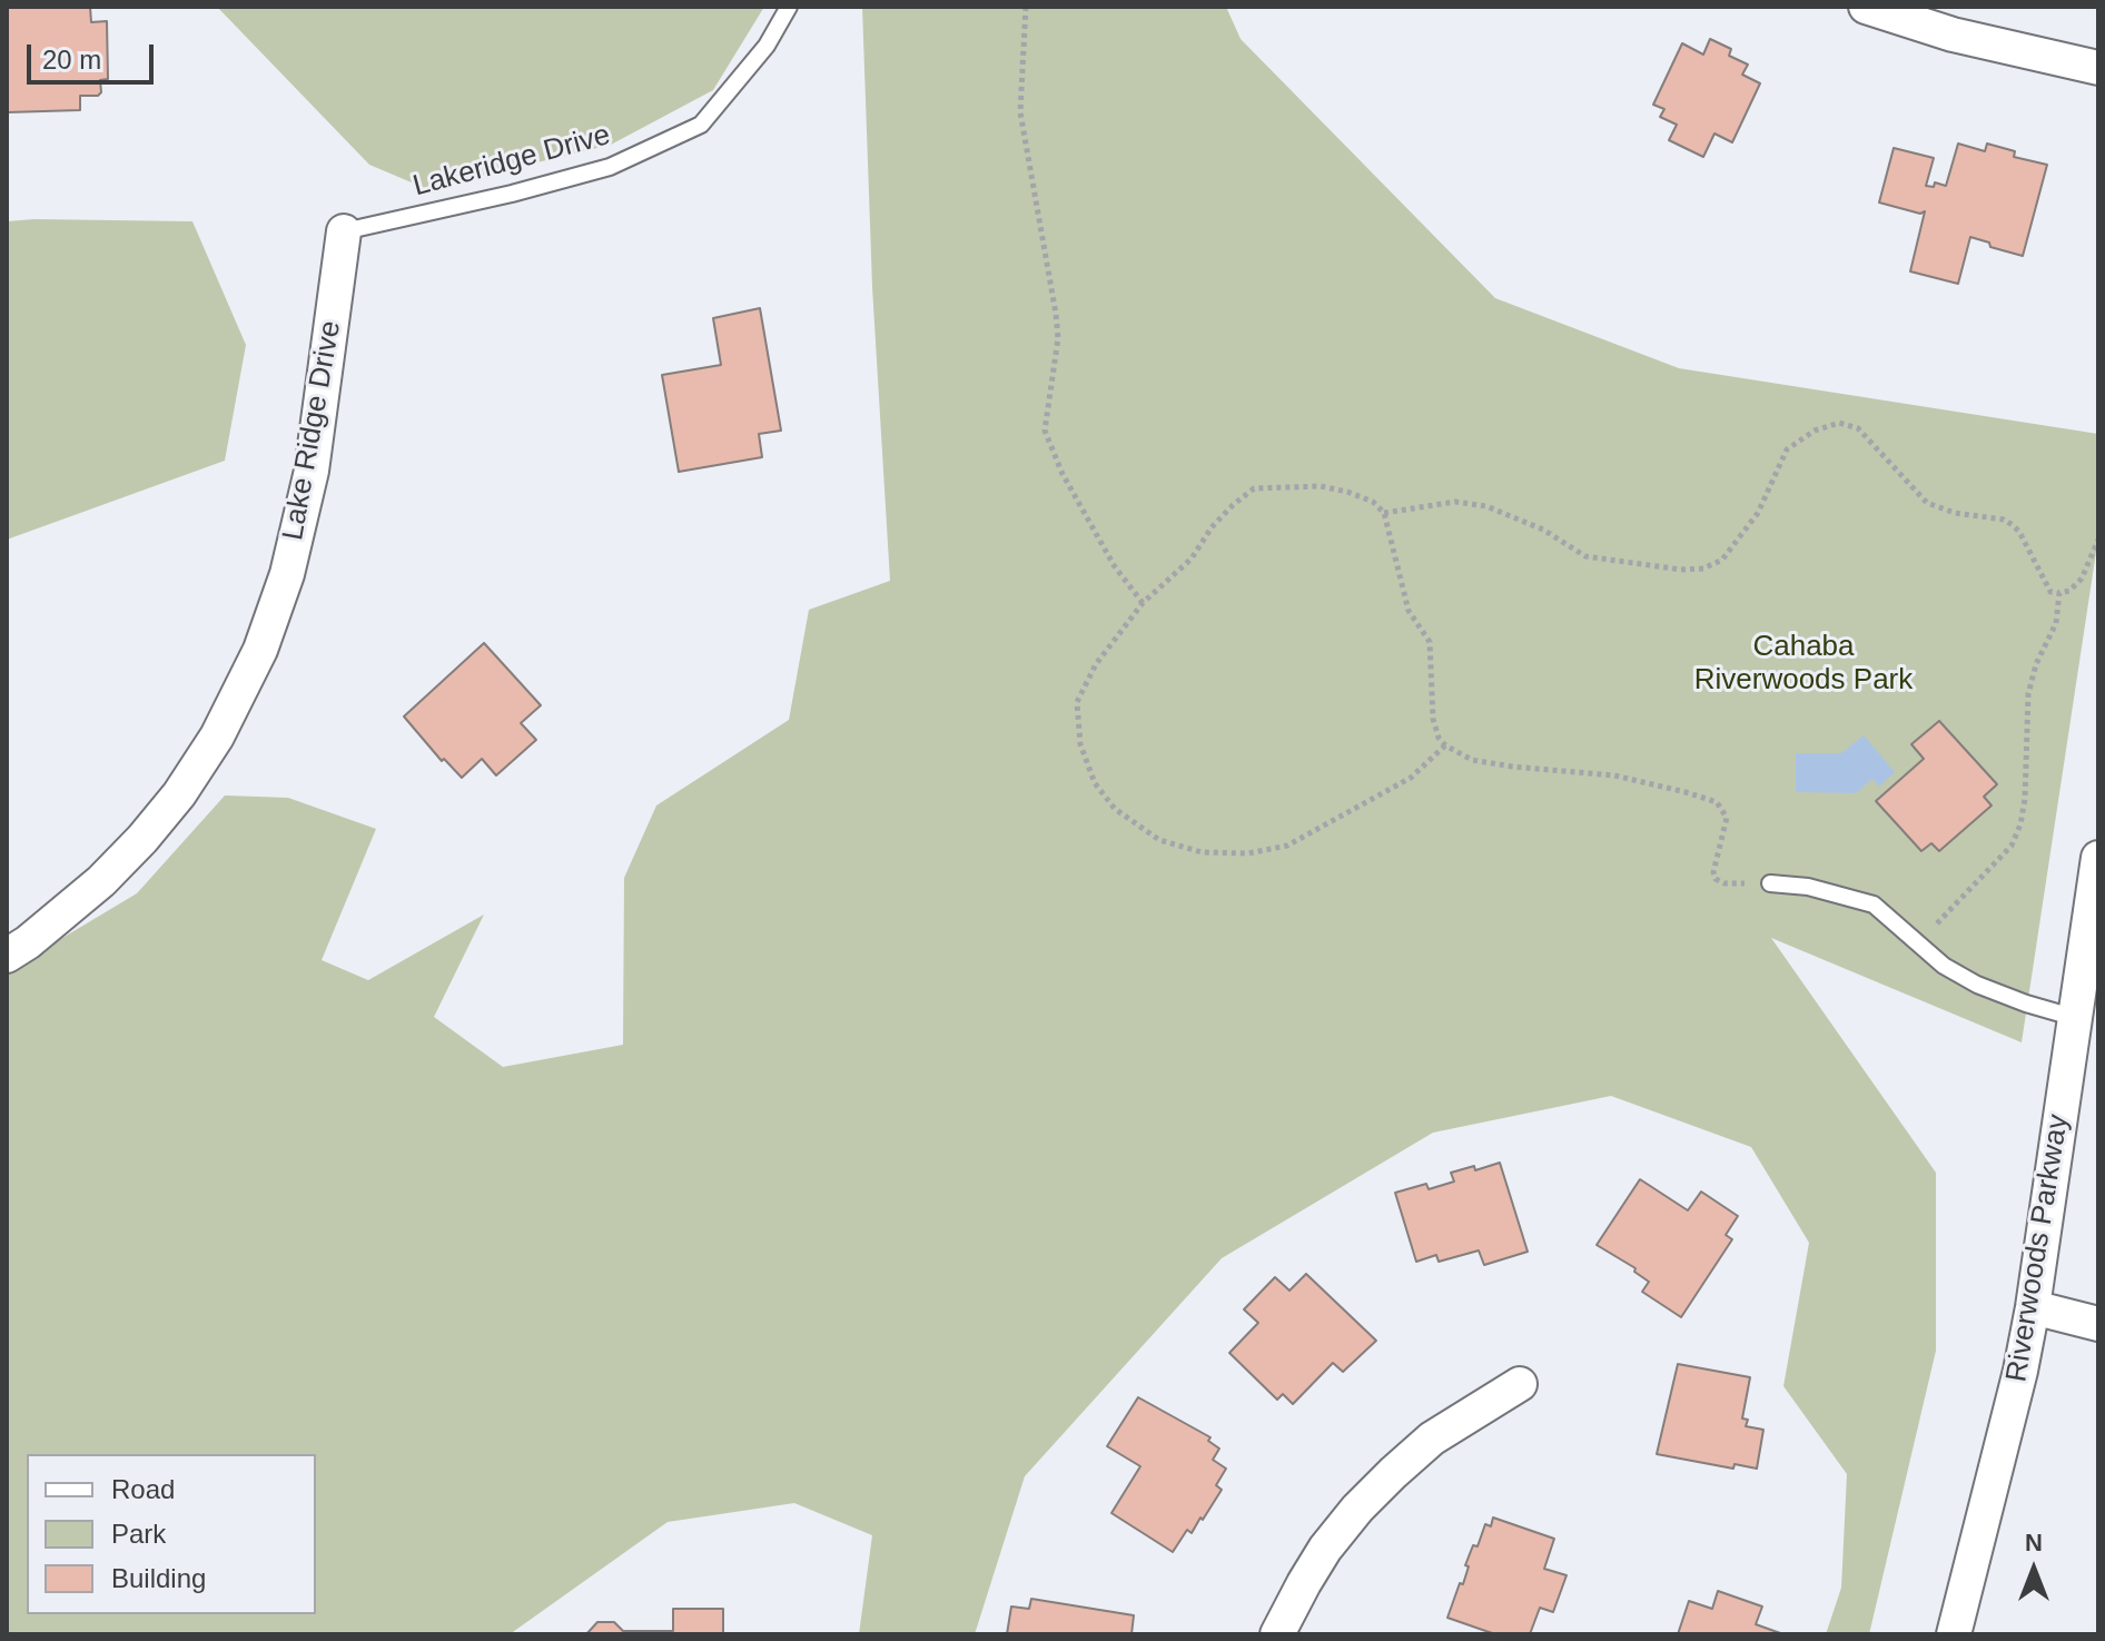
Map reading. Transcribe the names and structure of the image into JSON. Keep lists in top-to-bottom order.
{
  "streets": {
    "street": ["Lake Ridge Drive", "Riverwoods Parkway"],
    "lane": ["Lakeridge Drive"]
  },
  "crossings": [
    ["Lakeridge Drive", "Lake Ridge Drive"]
  ],
  "parks": ["Cahaba Riverwoods Park"],
  "legend": ["Road", "Park", "Building"],
  "scale_bar": "20 m",
  "north": "top"
}
